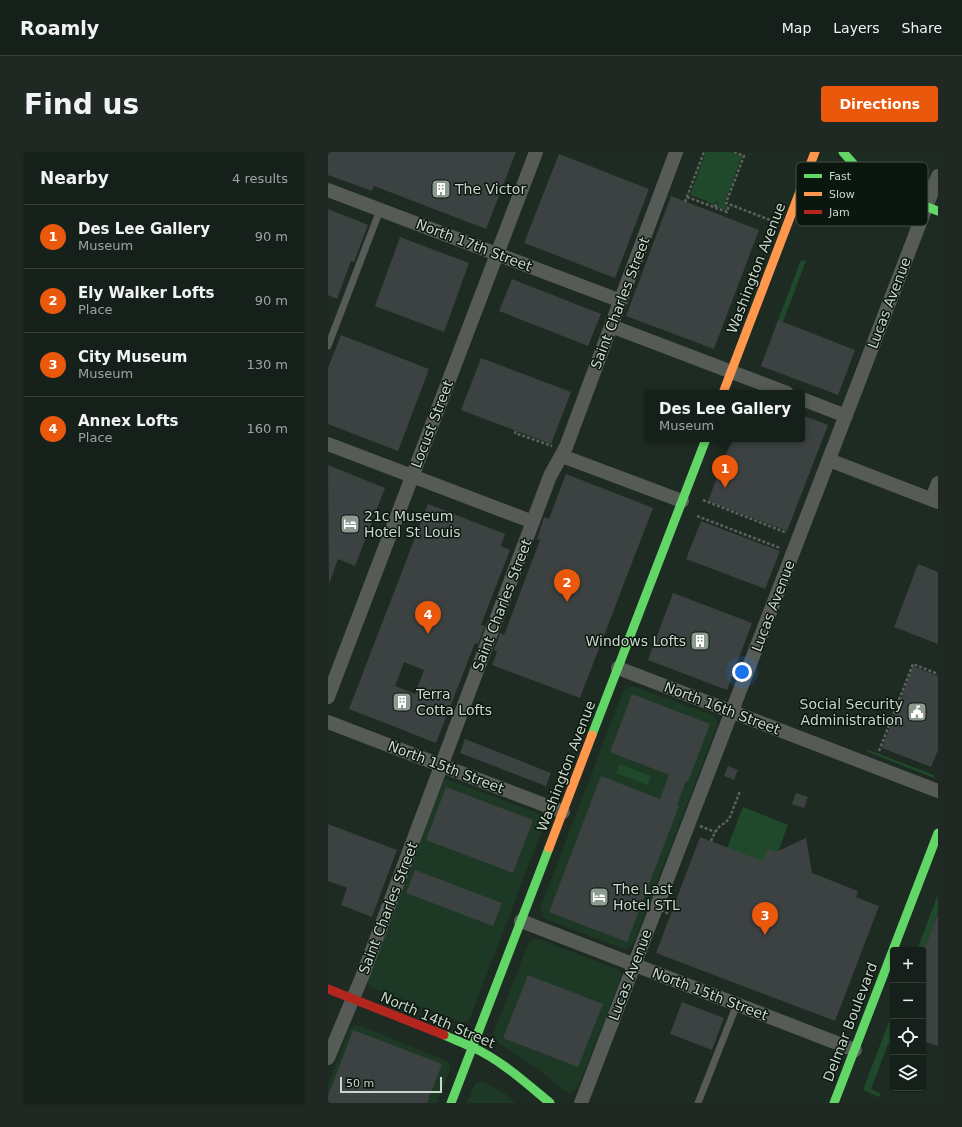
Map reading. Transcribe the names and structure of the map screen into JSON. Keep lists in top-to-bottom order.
{
  "streets": {
    "main road": ["Washington Avenue", "North 14th Street", "Delmar Boulevard"],
    "street": [
      "North 17th Street",
      "Saint Charles Street",
      "Lucas Avenue",
      "Locust Street",
      "North 16th Street",
      "North 15th Street"
    ]
  },
  "crossings": [
    ["North 17th Street", "Saint Charles Street"],
    ["North 17th Street", "Locust Street"],
    ["Washington Avenue", "North 16th Street"],
    ["Washington Avenue", "North 15th Street"],
    ["Washington Avenue", "North 14th Street"],
    ["Saint Charles Street", "North 15th Street"],
    ["Saint Charles Street", "North 14th Street"],
    ["Lucas Avenue", "North 16th Street"],
    ["Lucas Avenue", "North 15th Street"],
    ["North 15th Street", "Delmar Boulevard"]
  ],
  "places": {
    "building": ["The Victor", "Windows Lofts", "Terra Cotta Lofts"],
    "hotel": ["21c Museum Hotel St Louis", "The Last Hotel STL"],
    "public building": ["Social Security Administration"]
  },
  "legend": ["Fast", "Slow", "Jam"],
  "scale_bar": "50 m",
  "page": {
    "header": "Roamly",
    "nav": ["Map", "Layers", "Share"],
    "buttons": "Directions",
    "title": "Find us",
    "heading": ["Nearby", "4 results"],
    "list": [
      {
        "mark": "1",
        "name": "Des Lee Gallery",
        "note": "Museum",
        "value": "90 m"
      },
      {
        "mark": "2",
        "name": "Ely Walker Lofts",
        "note": "Place",
        "value": "90 m"
      },
      {
        "mark": "3",
        "name": "City Museum",
        "note": "Museum",
        "value": "130 m"
      },
      {
        "mark": "4",
        "name": "Annex Lofts",
        "note": "Place",
        "value": "160 m"
      }
    ],
    "popup": ["Des Lee Gallery", "Museum"],
    "pins": [
      "1",
      "2",
      "4",
      "3"
    ],
    "map_buttons": ["+", "−"],
    "scale": "50 m"
  }
}
